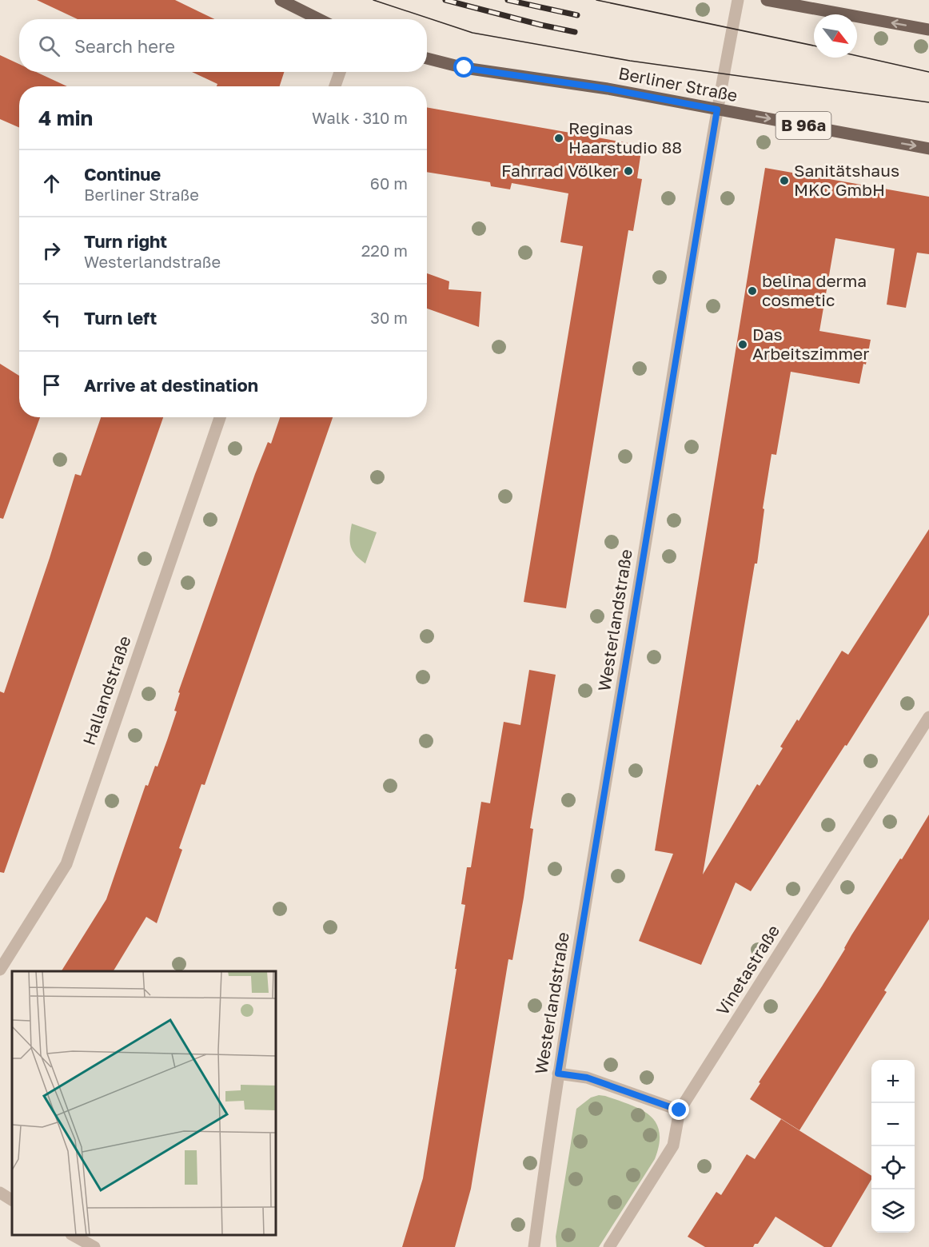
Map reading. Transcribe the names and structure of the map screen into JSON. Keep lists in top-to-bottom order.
{
  "streets": {
    "main road": ["Berliner Straße", "B 96a"],
    "street": ["Westerlandstraße", "Hallandstraße", "Vinetastraße"]
  },
  "crossings": [
    ["Berliner Straße", "Westerlandstraße"]
  ],
  "one_way": ["Berliner Straße"],
  "places": [
    "Reginas Haarstudio 88",
    "Fahrrad Völker",
    "Sanitätshaus MKC GmbH",
    "belina derma cosmetic",
    "Das Arbeitszimmer"
  ],
  "north": "bottom right",
  "page": {
    "search": "Search here",
    "heading": ["4 min", "Walk · 310 m"],
    "list": [
      ["Continue", "Berliner Straße", "60 m"],
      ["Turn right", "Westerlandstraße", "220 m"],
      ["Turn left", "30 m"],
      "Arrive at destination"
    ],
    "map_buttons": ["+", "−"]
  }
}
